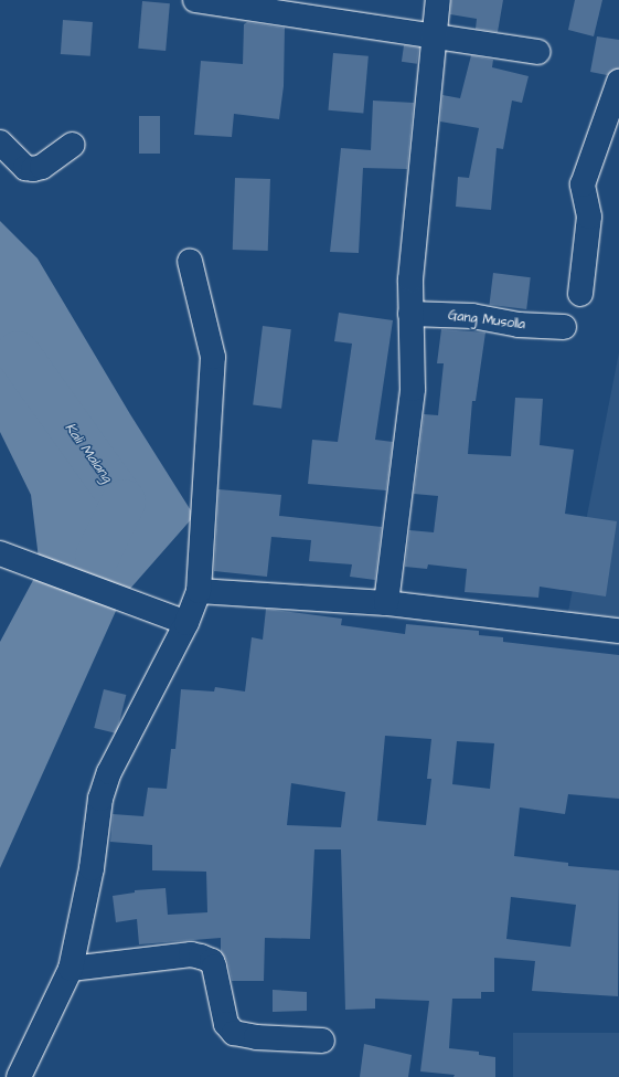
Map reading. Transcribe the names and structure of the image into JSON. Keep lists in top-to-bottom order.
{
  "streets": {
    "street": ["Gang Musolla"]
  },
  "water": ["Kali Malang"]
}
